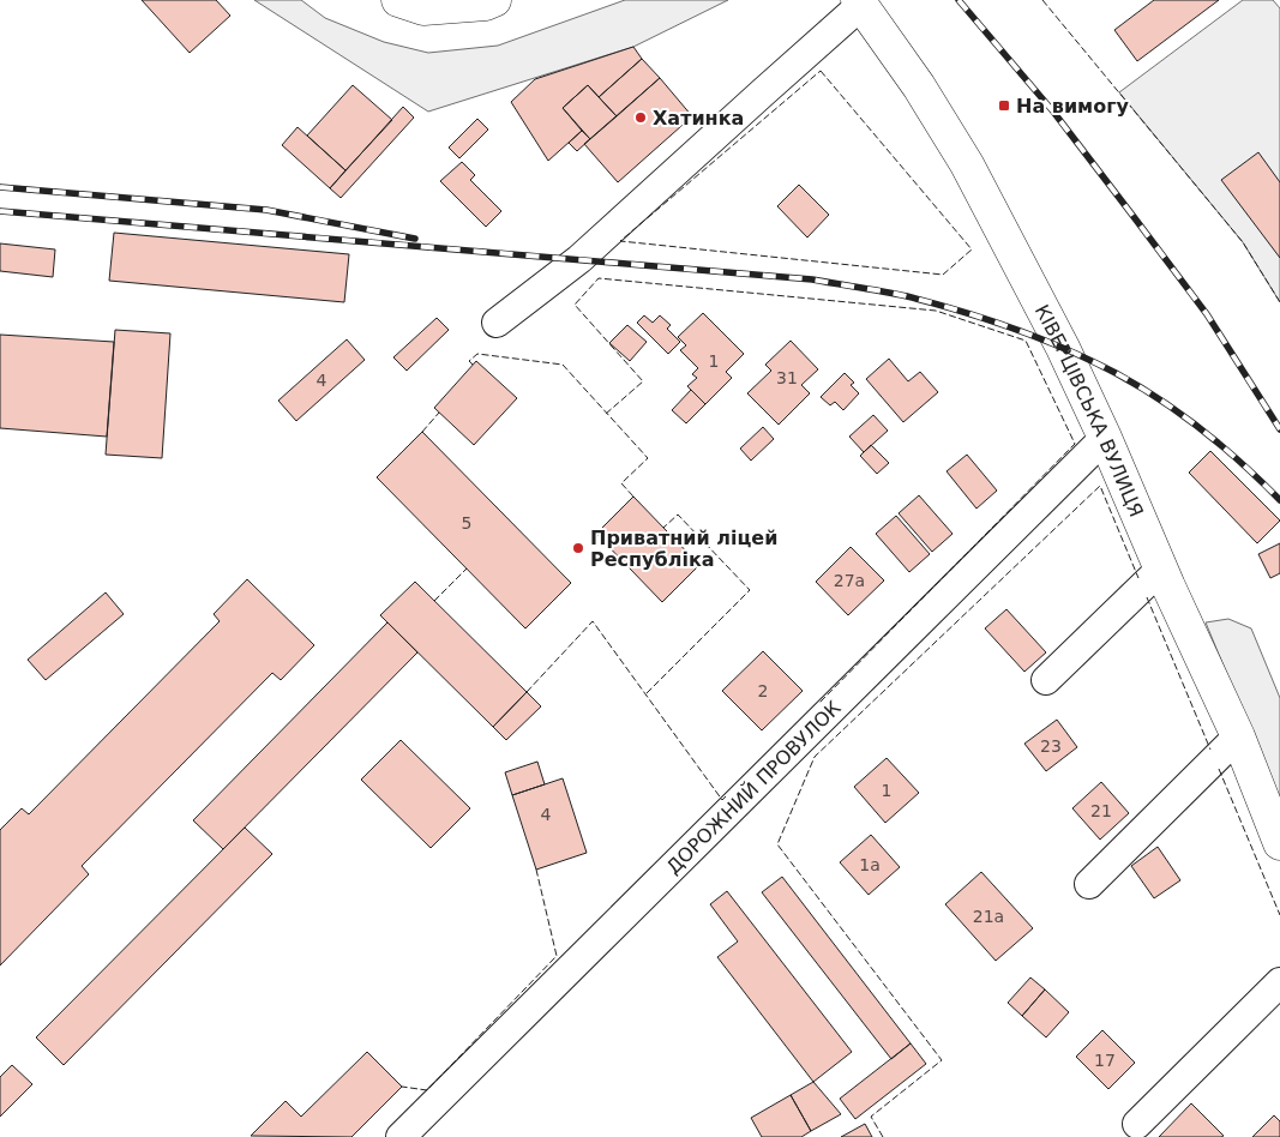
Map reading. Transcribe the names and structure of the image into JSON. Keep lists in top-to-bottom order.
{
  "streets": {
    "main road": ["КІВЕРЦІВСЬКА ВУЛИЦЯ"],
    "street": ["ДОРОЖНИЙ ПРОВУЛОК"]
  },
  "crossings": [
    ["КІВЕРЦІВСЬКА ВУЛИЦЯ", "ДОРОЖНИЙ ПРОВУЛОК"]
  ],
  "places": {
    "transit": ["На вимогу"],
    "other": ["Хатинка", "Приватний ліцей Республіка"]
  },
  "house_numbers": [
    "1",
    "31",
    "4",
    "5",
    "27а",
    "2",
    "23",
    "1",
    "21",
    "4",
    "1а",
    "21а",
    "17"
  ]
}
